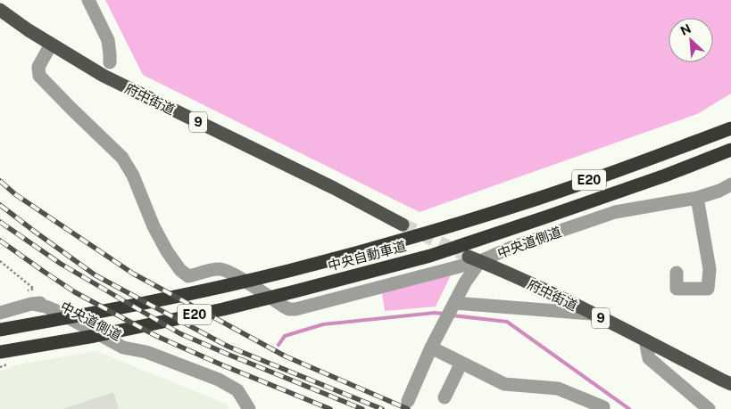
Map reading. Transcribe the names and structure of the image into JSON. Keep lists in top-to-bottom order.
{
  "streets": {
    "highway": ["E20", "中央自動車道"],
    "main road": ["府中街道", "9"],
    "street": ["中央道側道"]
  },
  "crossings": [
    ["府中街道", "中央道側道"]
  ],
  "north": "top left"
}
